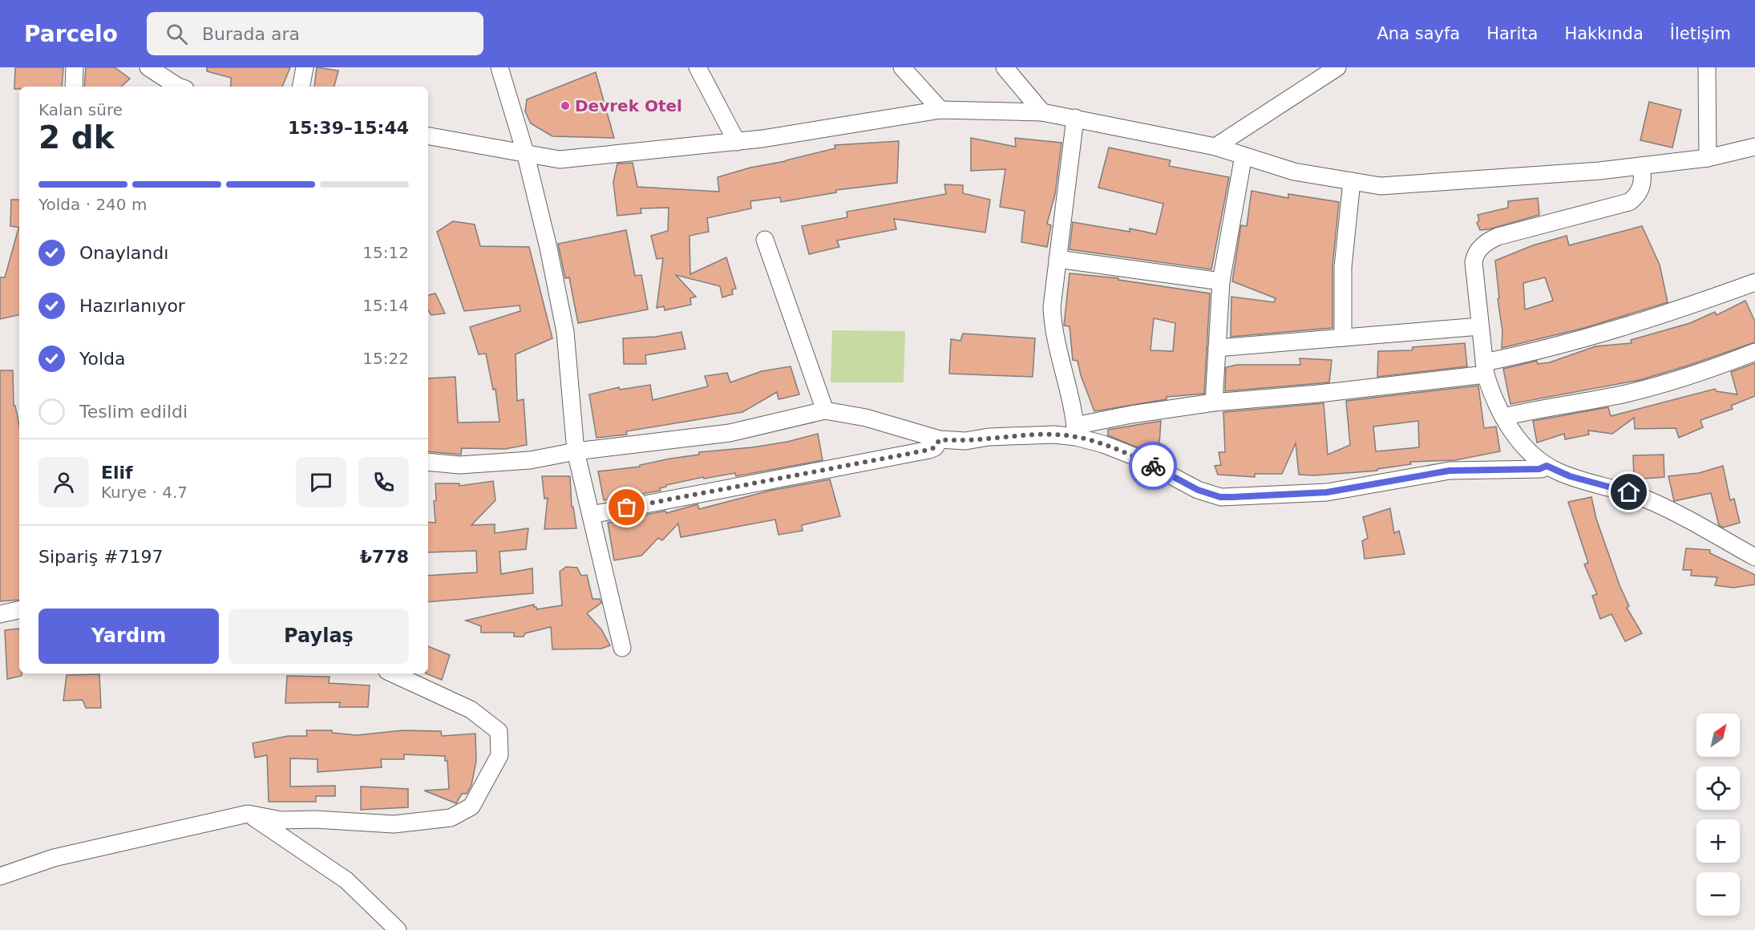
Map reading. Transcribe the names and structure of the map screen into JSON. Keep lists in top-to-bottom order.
{
  "places": ["Devrek Otel"],
  "north": "top right",
  "page": {
    "header": "Parcelo",
    "search": "Burada ara",
    "nav": [
      "Ana sayfa",
      "Harita",
      "Hakkında",
      "İletişim"
    ],
    "heading": ["2 dk", "Kalan süre", "15:39–15:44"],
    "panel": [
      "Elif",
      "Kurye · 4.7",
      "Sipariş #7197",
      "₺778"
    ],
    "bar": "Yolda · 240 m",
    "list": [
      ["Onaylandı", "15:12"],
      ["Hazırlanıyor", "15:14"],
      ["Yolda", "15:22"],
      "Teslim edildi"
    ],
    "buttons": ["Yardım", "Paylaş"],
    "map_buttons": ["+", "−"]
  }
}
